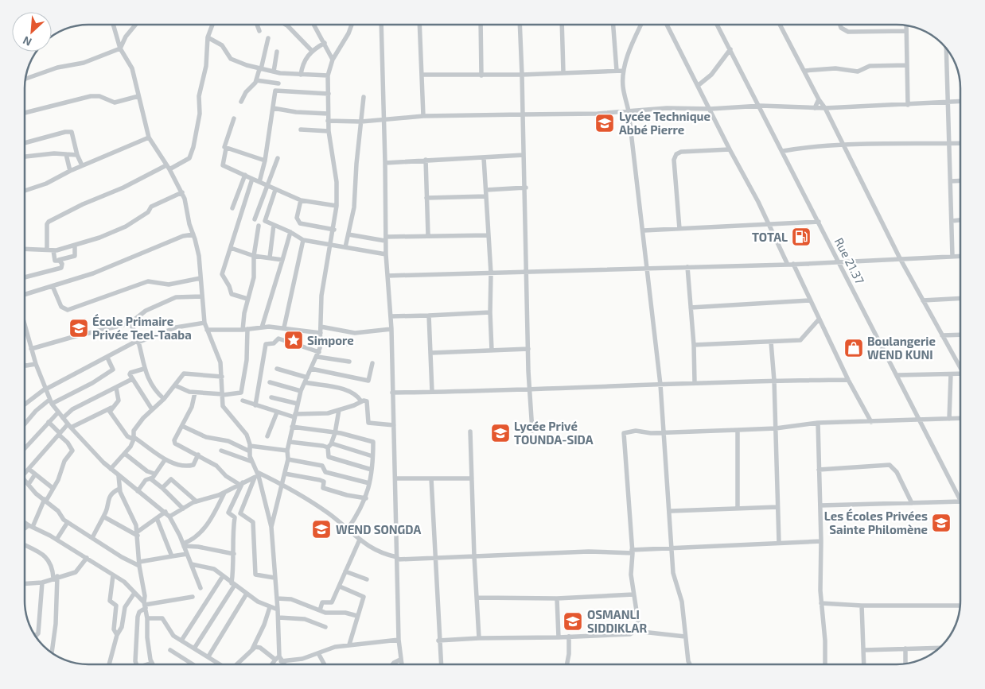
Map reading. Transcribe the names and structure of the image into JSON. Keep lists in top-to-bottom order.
{
  "streets": {
    "street": ["Rue 21.37"]
  },
  "places": {
    "school or university": [
      "Lycée Technique Abbé Pierre",
      "École Primaire Privée Teel-Taaba",
      "Lycée Privé TOUNDA-SIDA",
      "Les Écoles Privées Sainte Philomène",
      "WEND SONGDA",
      "OSMANLI SIDDIKLAR"
    ],
    "fuel station": ["TOTAL"],
    "place": ["Simpore"],
    "shop": ["Boulangerie WEND KUNI"]
  },
  "north": "bottom left"
}
